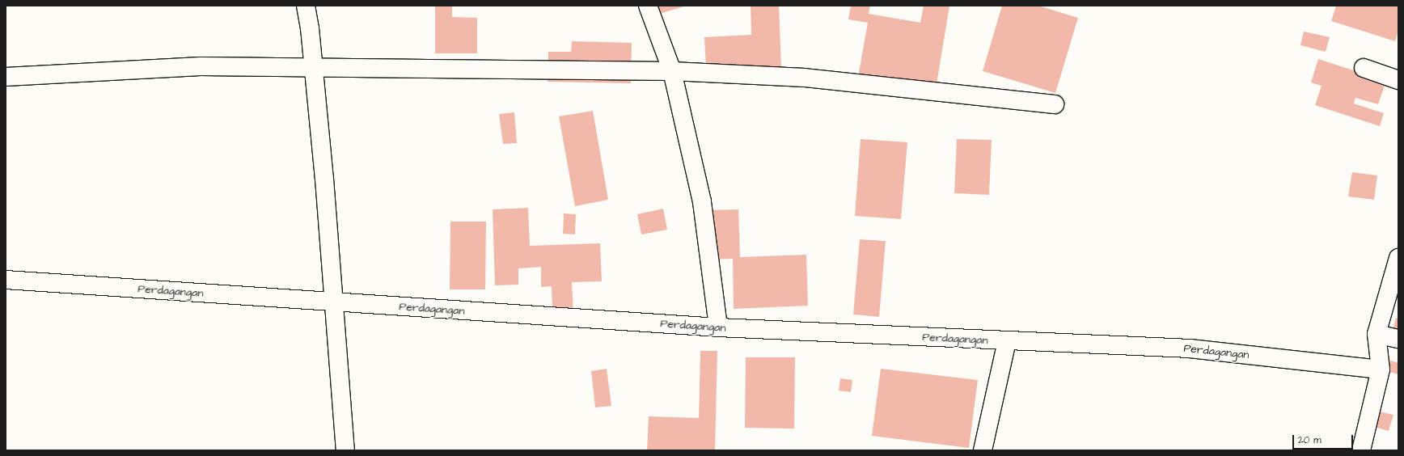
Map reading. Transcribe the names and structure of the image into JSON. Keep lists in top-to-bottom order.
{
  "streets": {
    "street": ["Perdagangan"]
  },
  "scale_bar": "20 m"
}
